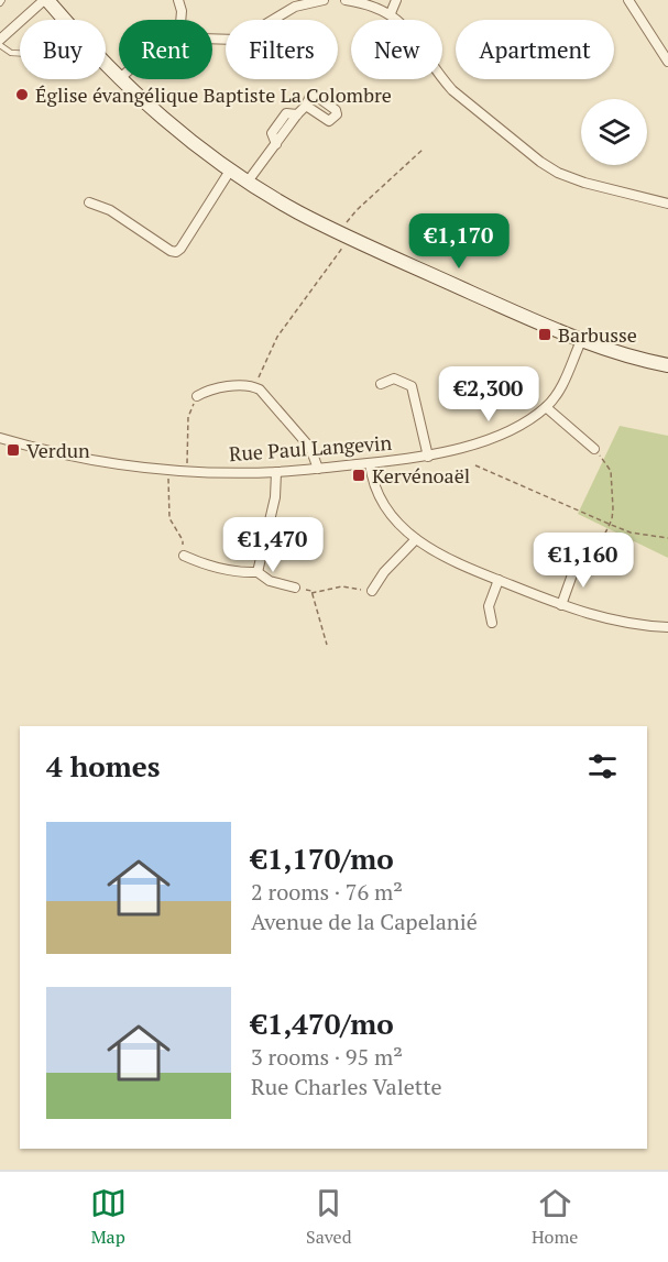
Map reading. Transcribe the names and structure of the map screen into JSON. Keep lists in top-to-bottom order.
{
  "streets": {
    "street": ["Rue Paul Langevin"]
  },
  "places": {
    "other": ["Église évangélique Baptiste La Colombre"],
    "transit": ["Barbusse", "Verdun", "Kervénoaël"]
  },
  "page": {
    "chip": [
      "Buy",
      "Rent",
      "Filters",
      "New",
      "Apartment"
    ],
    "price": [
      "€1,170",
      "€2,300",
      "€1,470",
      "€1,160"
    ],
    "heading": "4 homes",
    "list": [
      {
        "name": "€1,170/mo",
        "note": "2 rooms · 76 m² · Avenue de la Capelanié"
      },
      {
        "name": "€1,470/mo",
        "note": "3 rooms · 95 m² · Rue Charles Valette"
      }
    ],
    "tabs": ["Map", "Saved", "Home"]
  }
}
